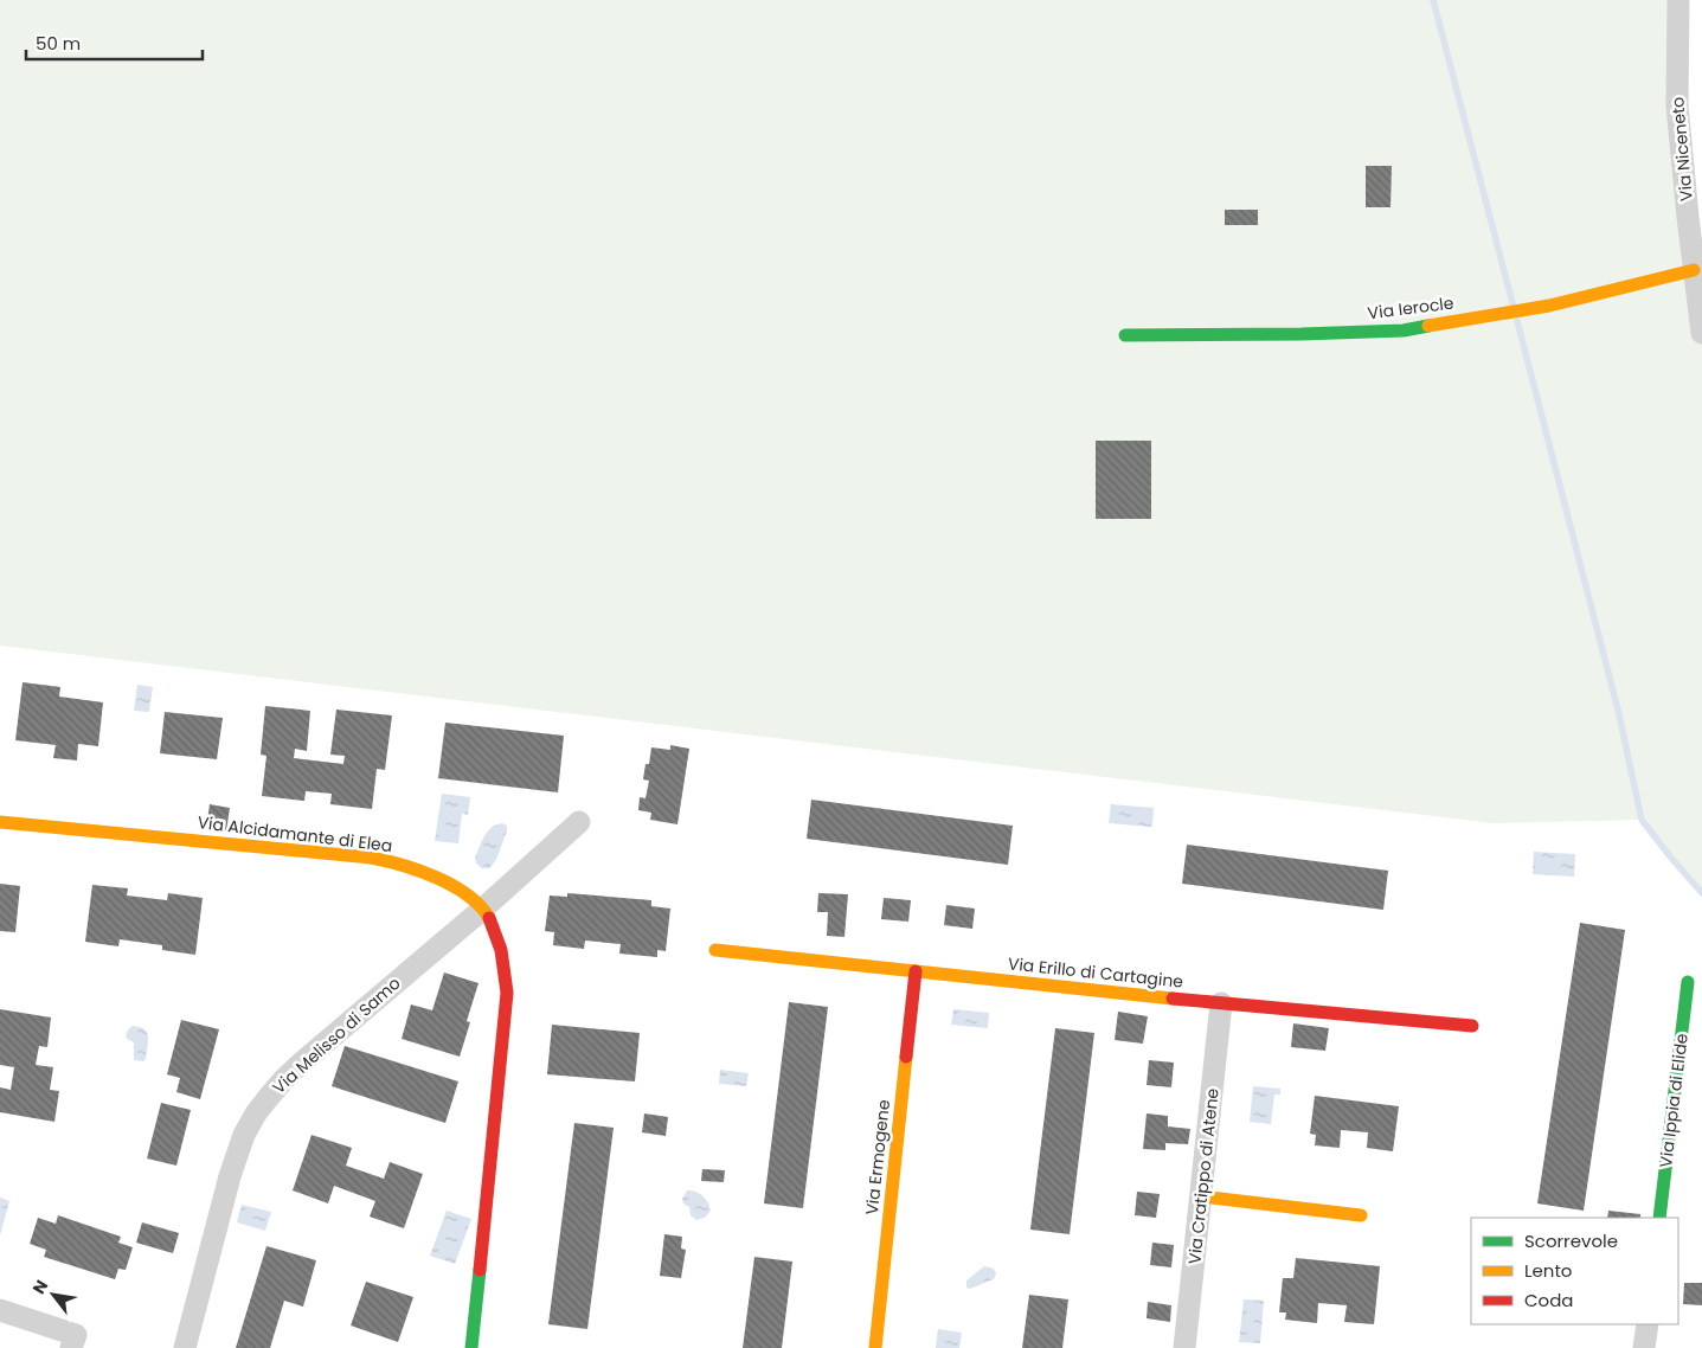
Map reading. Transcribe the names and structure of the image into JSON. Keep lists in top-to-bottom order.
{
  "streets": {
    "street": [
      "Via Niceneto",
      "Via Ierocle",
      "Via Alcidamante di Elea",
      "Via Erillo di Cartagine",
      "Via Melisso di Samo",
      "Via Ippia di Elide",
      "Via Ermogene",
      "Via Cratippo di Atene"
    ]
  },
  "crossings": [
    ["Via Niceneto", "Via Ierocle"],
    ["Via Alcidamante di Elea", "Via Melisso di Samo"],
    ["Via Erillo di Cartagine", "Via Ermogene"],
    ["Via Erillo di Cartagine", "Via Cratippo di Atene"]
  ],
  "legend": ["Scorrevole", "Lento", "Coda"],
  "scale_bar": "50 m",
  "north": "top left"
}
